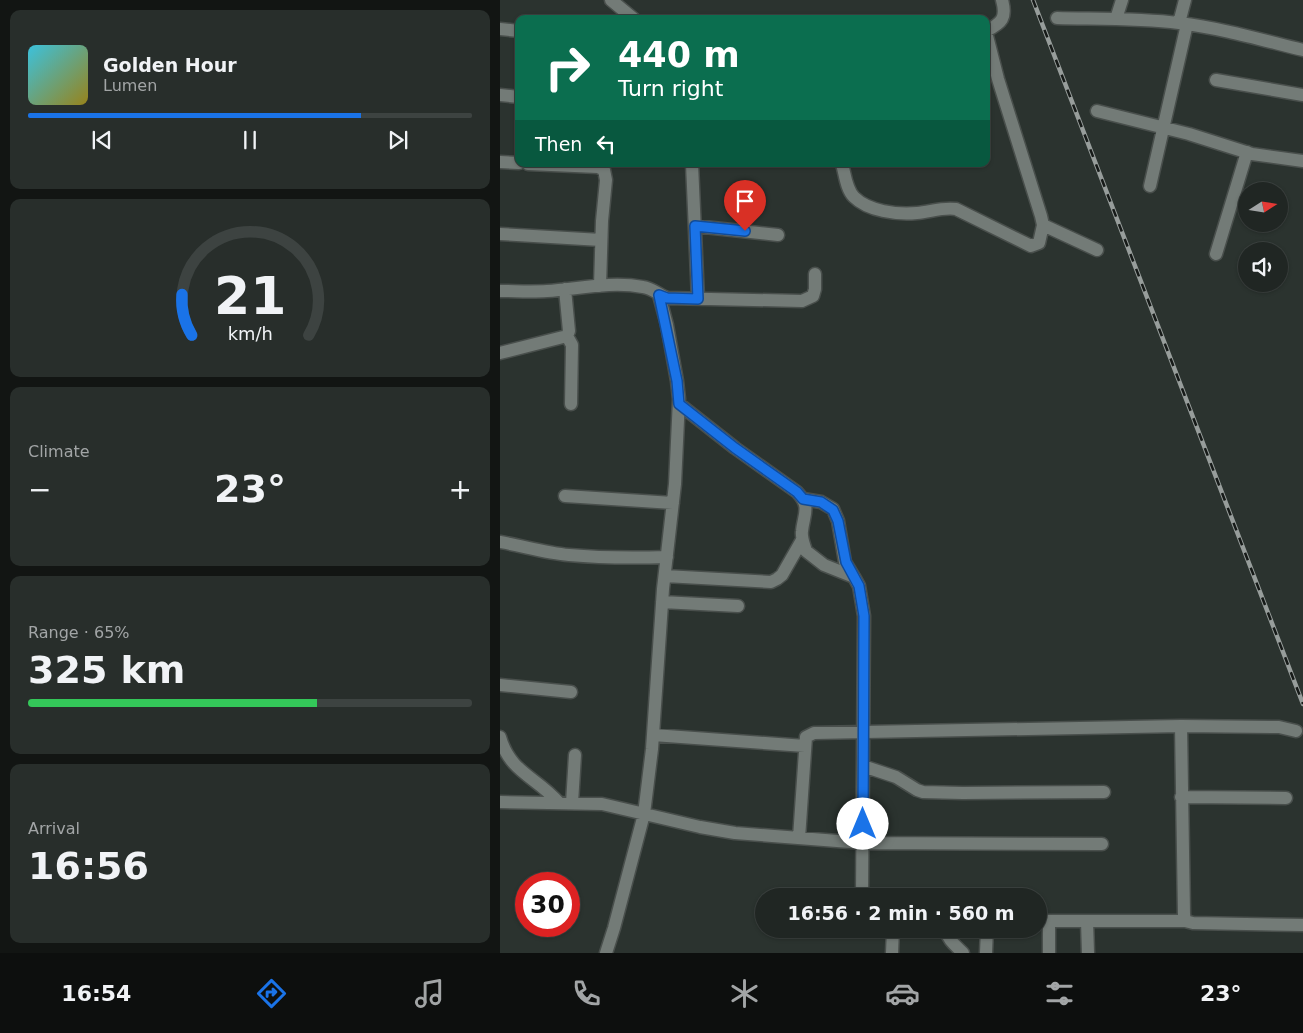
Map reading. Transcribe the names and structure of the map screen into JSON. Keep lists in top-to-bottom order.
{
  "north": "right",
  "page": {
    "turn": ["440 m", "Turn right"],
    "song": ["Golden Hour", "Lumen"],
    "then": "Then",
    "tile": [
      "Climate",
      ["Range · 65%", "325 km"],
      ["Arrival", "16:56"]
    ],
    "heat": ["−", "23°", "+"],
    "limit": "30",
    "trip": "16:56 · 2 min · 560 m",
    "tabs": ["16:54", "23°"],
    "gauge": ["21", "km/h"]
  }
}
